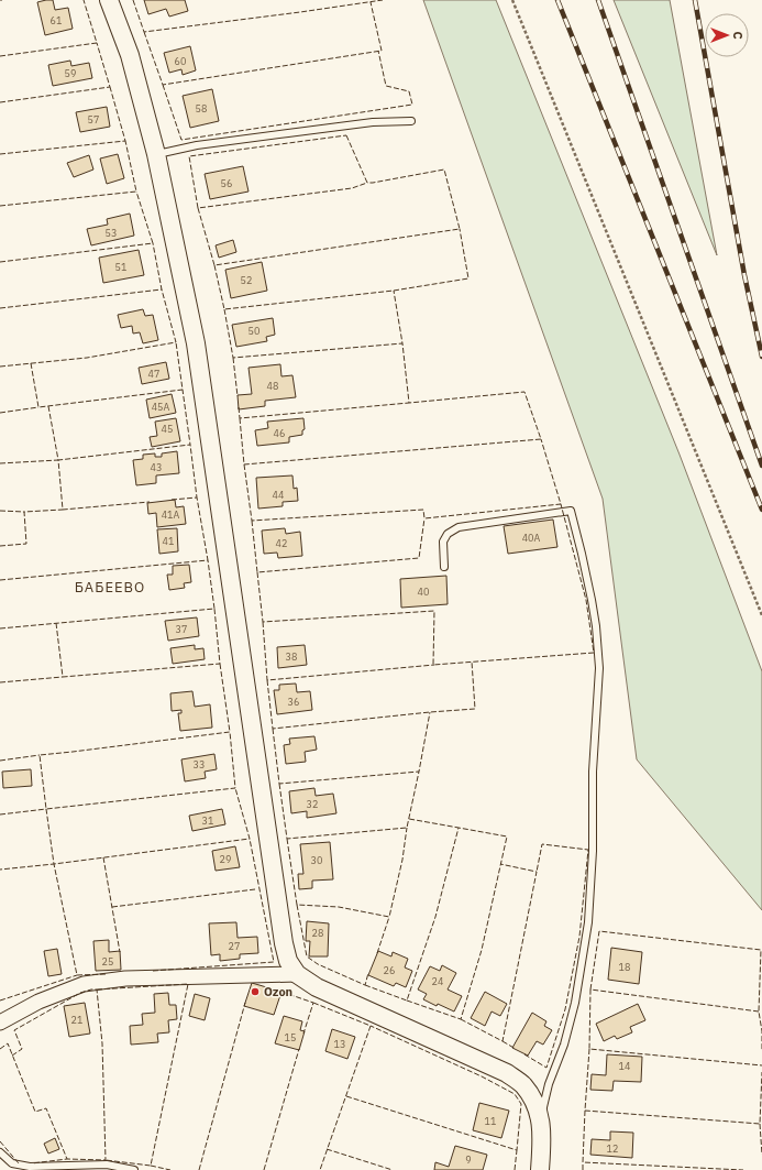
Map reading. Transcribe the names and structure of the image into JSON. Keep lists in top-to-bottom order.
{
  "districts": ["БАБЕЕВО"],
  "places": ["Ozon"],
  "house_numbers": [
    "61",
    "60",
    "59",
    "58",
    "57",
    "56",
    "53",
    "51",
    "52",
    "50",
    "47",
    "48",
    "45А",
    "45",
    "46",
    "43",
    "44",
    "41А",
    "40А",
    "41",
    "42",
    "40",
    "37",
    "38",
    "36",
    "33",
    "32",
    "31",
    "29",
    "30",
    "28",
    "27",
    "25",
    "18",
    "26",
    "24",
    "21",
    "15",
    "13",
    "14",
    "11",
    "12",
    "9"
  ],
  "north": "right"
}
